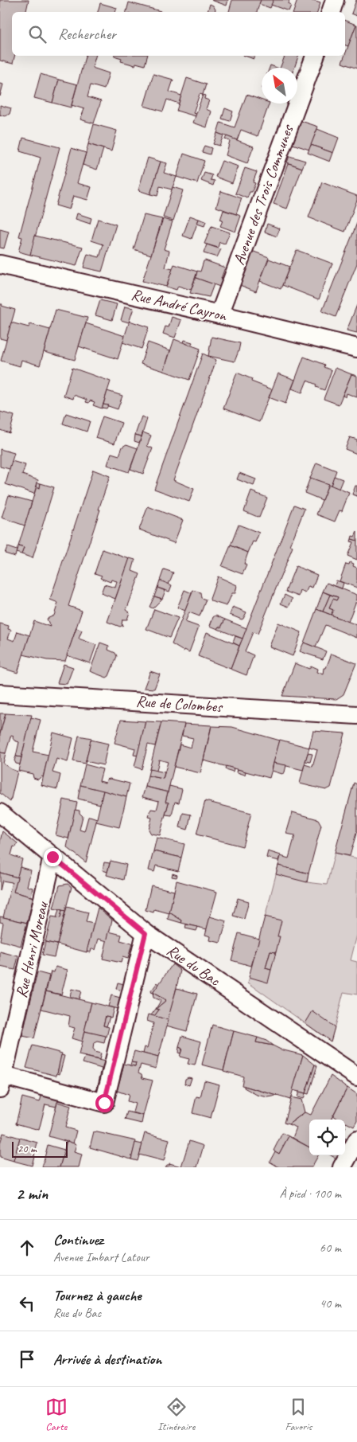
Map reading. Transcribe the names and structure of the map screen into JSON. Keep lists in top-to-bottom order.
{
  "streets": {
    "street": [
      "Avenue des Trois Communes",
      "Rue André Cayron",
      "Rue de Colombes",
      "Rue Henri Moreau",
      "Rue du Bac"
    ]
  },
  "crossings": [
    ["Avenue des Trois Communes", "Rue André Cayron"],
    ["Rue Henri Moreau", "Rue du Bac"]
  ],
  "scale_bar": "20 m",
  "north": "top left",
  "page": {
    "search": "Rechercher",
    "scale": "20 m",
    "heading": ["2 min", "À pied · 100 m"],
    "list": [
      ["Continuez", "Avenue Imbart Latour", "60 m"],
      ["Tournez à gauche", "Rue du Bac", "40 m"],
      "Arrivée à destination"
    ],
    "nav": ["Carte", "Itinéraire", "Favoris"]
  }
}
